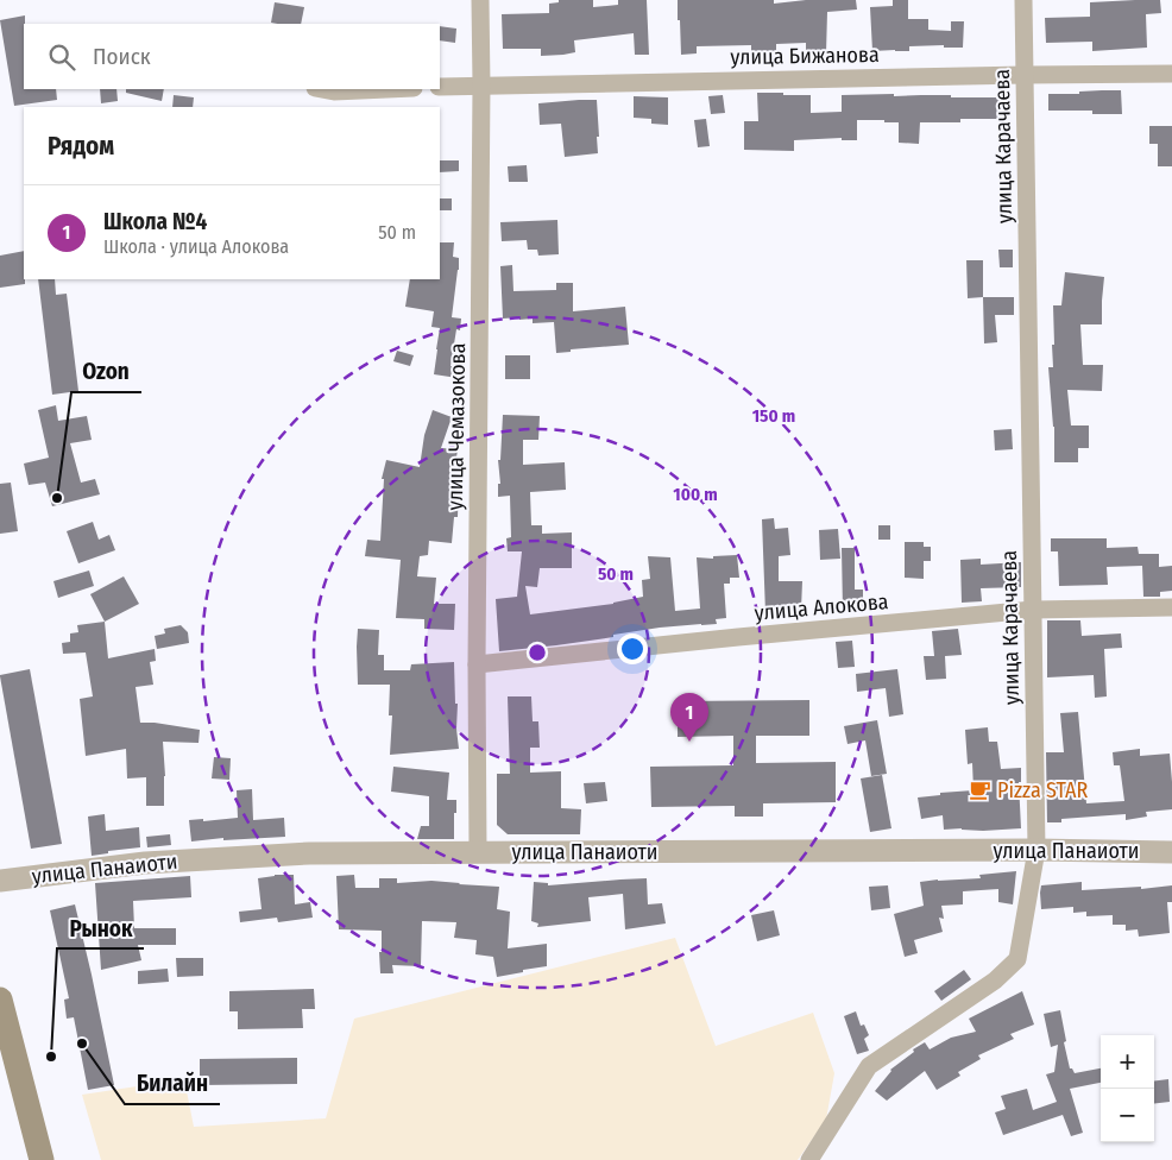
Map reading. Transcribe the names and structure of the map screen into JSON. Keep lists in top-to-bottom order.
{
  "streets": {
    "street": [
      "улица Бижанова",
      "улица Карачаева",
      "улица Чемазокова",
      "улица Алокова",
      "улица Панаиоти"
    ]
  },
  "crossings": [
    ["улица Бижанова", "улица Карачаева"],
    ["улица Бижанова", "улица Чемазокова"],
    ["улица Карачаева", "улица Алокова"],
    ["улица Карачаева", "улица Панаиоти"],
    ["улица Чемазокова", "улица Алокова"],
    ["улица Чемазокова", "улица Панаиоти"]
  ],
  "places": {
    "other": ["Ozon", "Билайн", "Рынок"],
    "cafe": ["Pizza STAR"]
  },
  "page": {
    "search": "Поиск",
    "heading": "Рядом",
    "list": [
      {
        "mark": "1",
        "name": "Школа №4",
        "note": "Школа · улица Алокова",
        "value": "50 m"
      }
    ],
    "pins": "1",
    "map_buttons": ["+", "−"]
  },
  "rings": ["150 m", "100 m", "50 m"]
}
